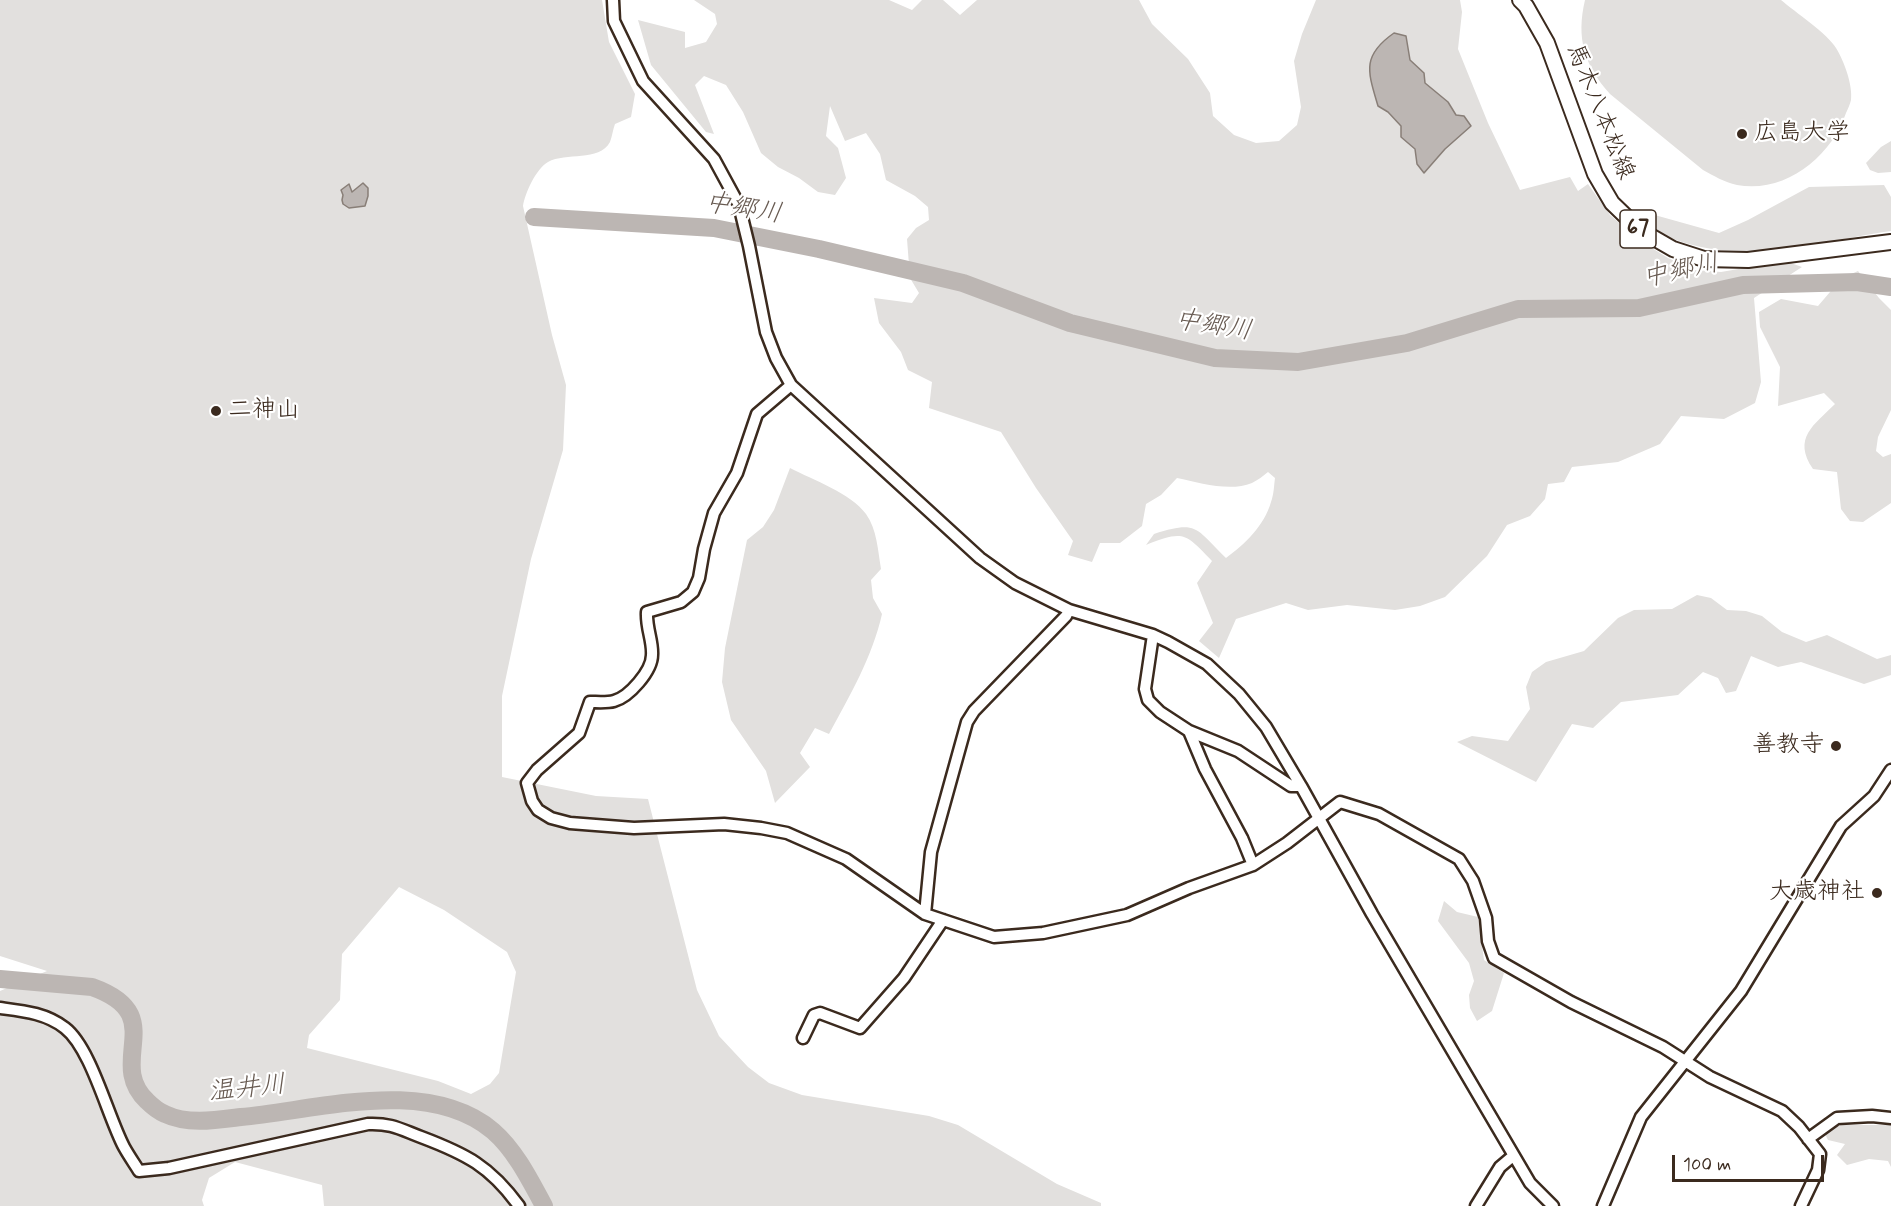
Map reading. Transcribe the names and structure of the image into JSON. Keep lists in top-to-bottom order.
{
  "streets": {
    "main road": ["馬木八本松線", "67"]
  },
  "water": ["中郷川", "温井川"],
  "places": [
    "広島大学",
    "二神山",
    "善教寺",
    "大歳神社"
  ],
  "scale_bar": "100 m"
}
